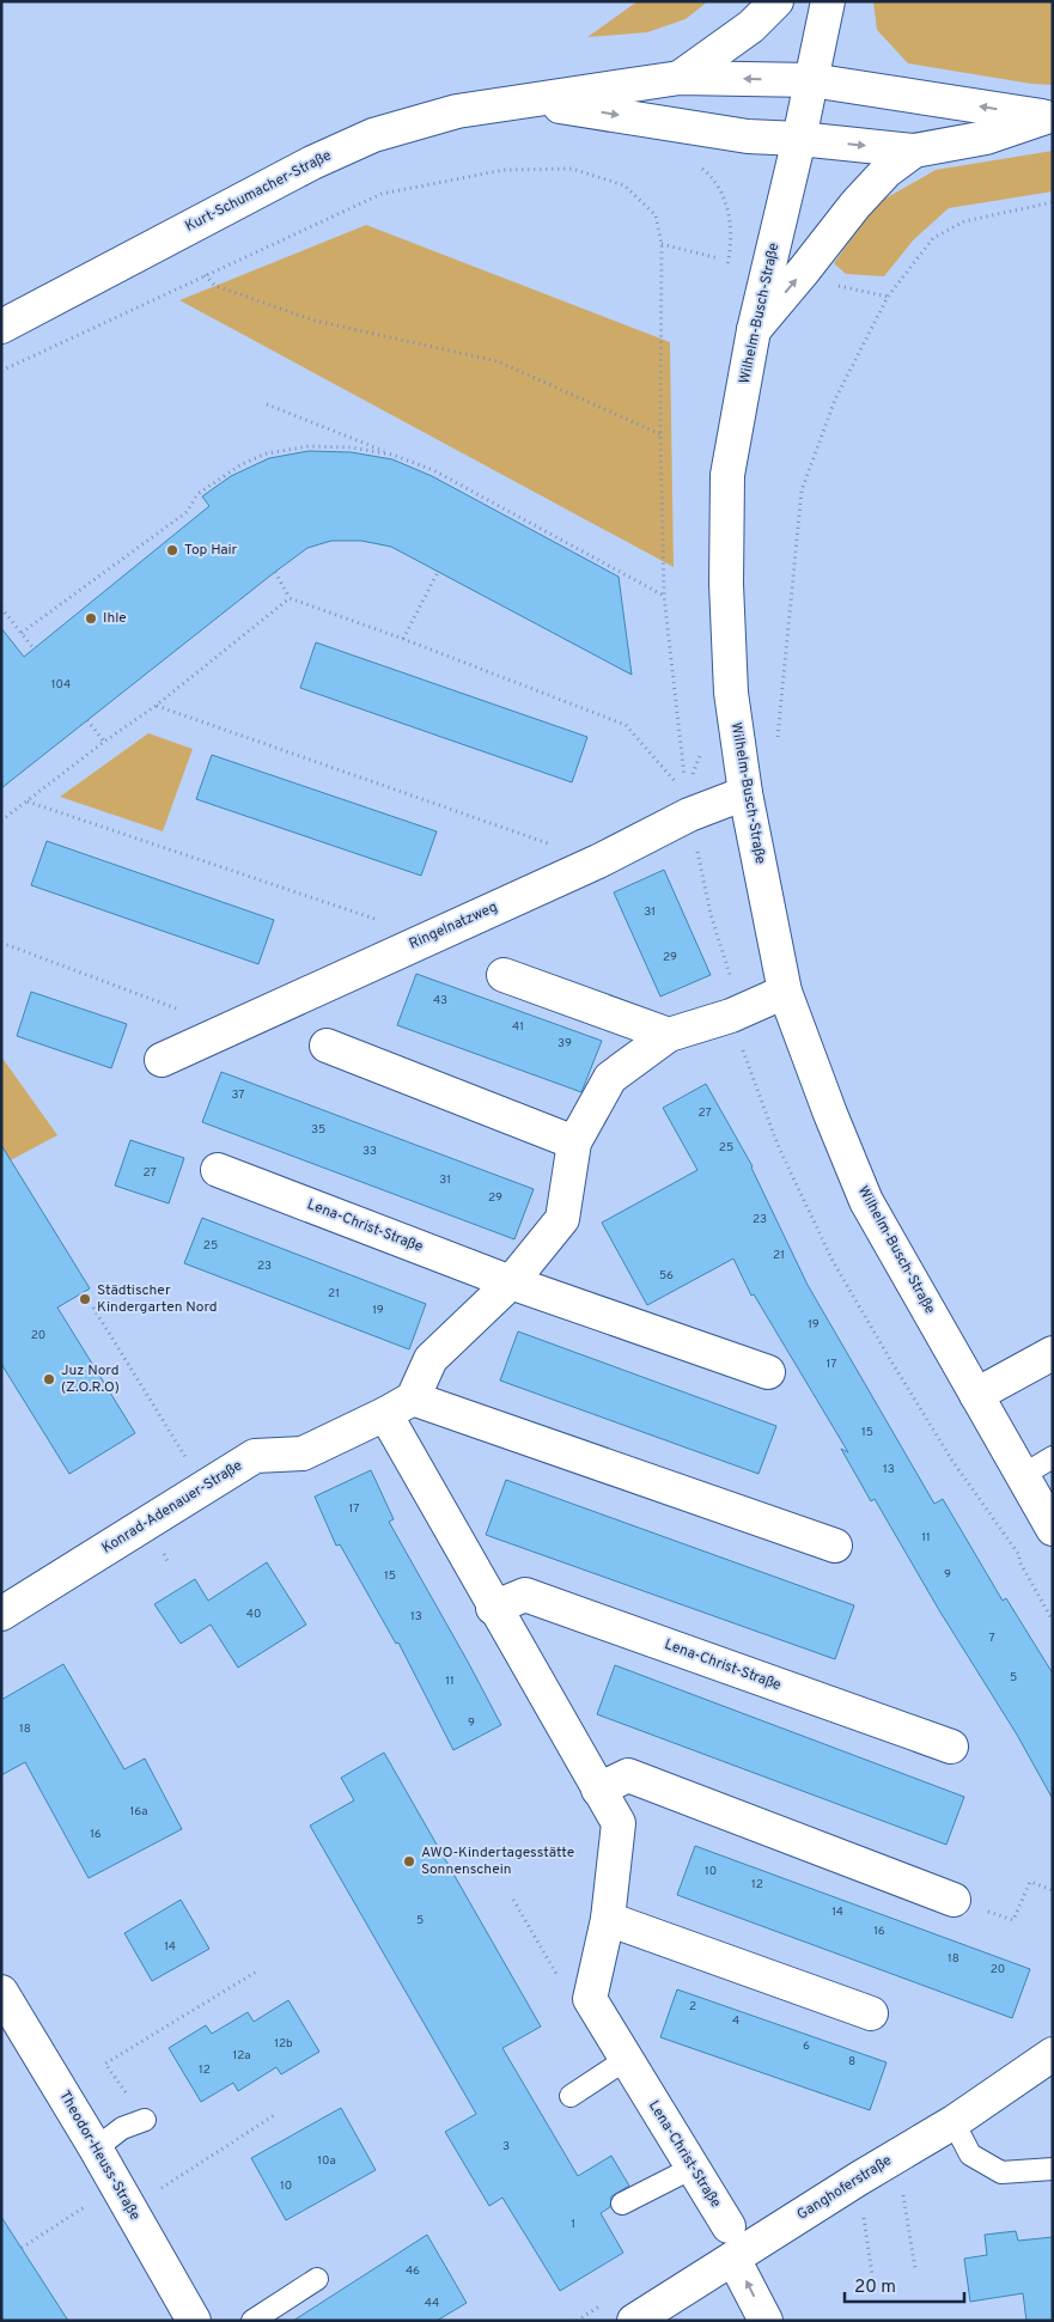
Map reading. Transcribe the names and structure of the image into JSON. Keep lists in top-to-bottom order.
{
  "streets": {
    "main road": [
      "Kurt-Schumacher-Straße",
      "Wilhelm-Busch-Straße",
      "Ringelnatzweg",
      "Lena-Christ-Straße",
      "Konrad-Adenauer-Straße",
      "Theodor-Heuss-Straße",
      "Ganghoferstraße"
    ]
  },
  "crossings": [
    ["Kurt-Schumacher-Straße", "Wilhelm-Busch-Straße"],
    ["Wilhelm-Busch-Straße", "Ringelnatzweg"]
  ],
  "places": [
    "Top Hair",
    "Ihle",
    "Städtischer Kindergarten Nord",
    "Juz Nord (Z.O.R.O)",
    "AWO-Kindertagesstätte Sonnenschein"
  ],
  "house_numbers": [
    "104",
    "31",
    "29",
    "43",
    "41",
    "39",
    "37",
    "27",
    "35",
    "25",
    "33",
    "27",
    "31",
    "29",
    "23",
    "25",
    "21",
    "23",
    "56",
    "21",
    "19",
    "19",
    "20",
    "17",
    "15",
    "13",
    "17",
    "11",
    "9",
    "15",
    "40",
    "13",
    "7",
    "5",
    "11",
    "9",
    "18",
    "16a",
    "16",
    "10",
    "12",
    "14",
    "5",
    "16",
    "14",
    "18",
    "20",
    "2",
    "4",
    "12b",
    "6",
    "12a",
    "8",
    "12",
    "3",
    "10a",
    "10",
    "1",
    "46",
    "44"
  ],
  "scale_bar": "20 m"
}
